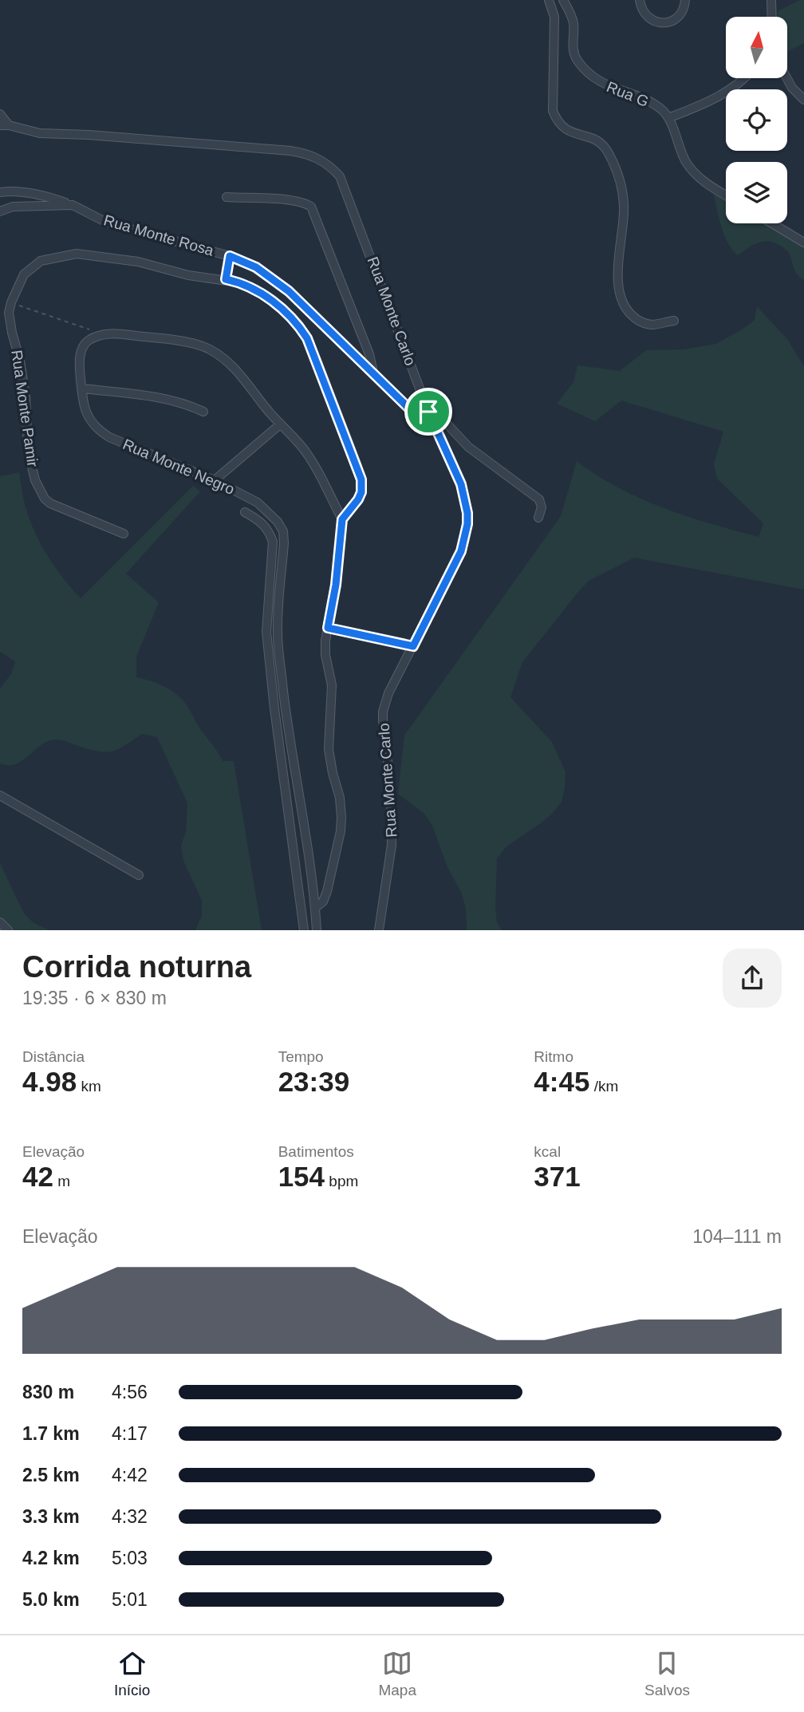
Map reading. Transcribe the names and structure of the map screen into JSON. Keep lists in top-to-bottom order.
{
  "streets": {
    "street": [
      "Rua G",
      "Rua Monte Rosa",
      "Rua Monte Carlo",
      "Rua Monte Pamir",
      "Rua Monte Negro"
    ]
  },
  "crossings": [
    ["Rua Monte Rosa", "Rua Monte Carlo"]
  ],
  "north": "top",
  "page": {
    "heading": ["Corrida noturna", "19:35 · 6 × 830 m"],
    "stats": [
      ["Distância", "4.98 km"],
      ["Tempo", "23:39"],
      ["Ritmo", "4:45 /km"],
      ["Elevação", "42 m"],
      ["Batimentos", "154 bpm"],
      ["kcal", "371"]
    ],
    "chart": ["Elevação", "104–111 m"],
    "list": [
      {
        "name": "830 m",
        "note": "4:56"
      },
      {
        "name": "1.7 km",
        "note": "4:17"
      },
      {
        "name": "2.5 km",
        "note": "4:42"
      },
      {
        "name": "3.3 km",
        "note": "4:32"
      },
      {
        "name": "4.2 km",
        "note": "5:03"
      },
      {
        "name": "5.0 km",
        "note": "5:01"
      }
    ],
    "tabs": ["Início", "Mapa", "Salvos"]
  }
}
